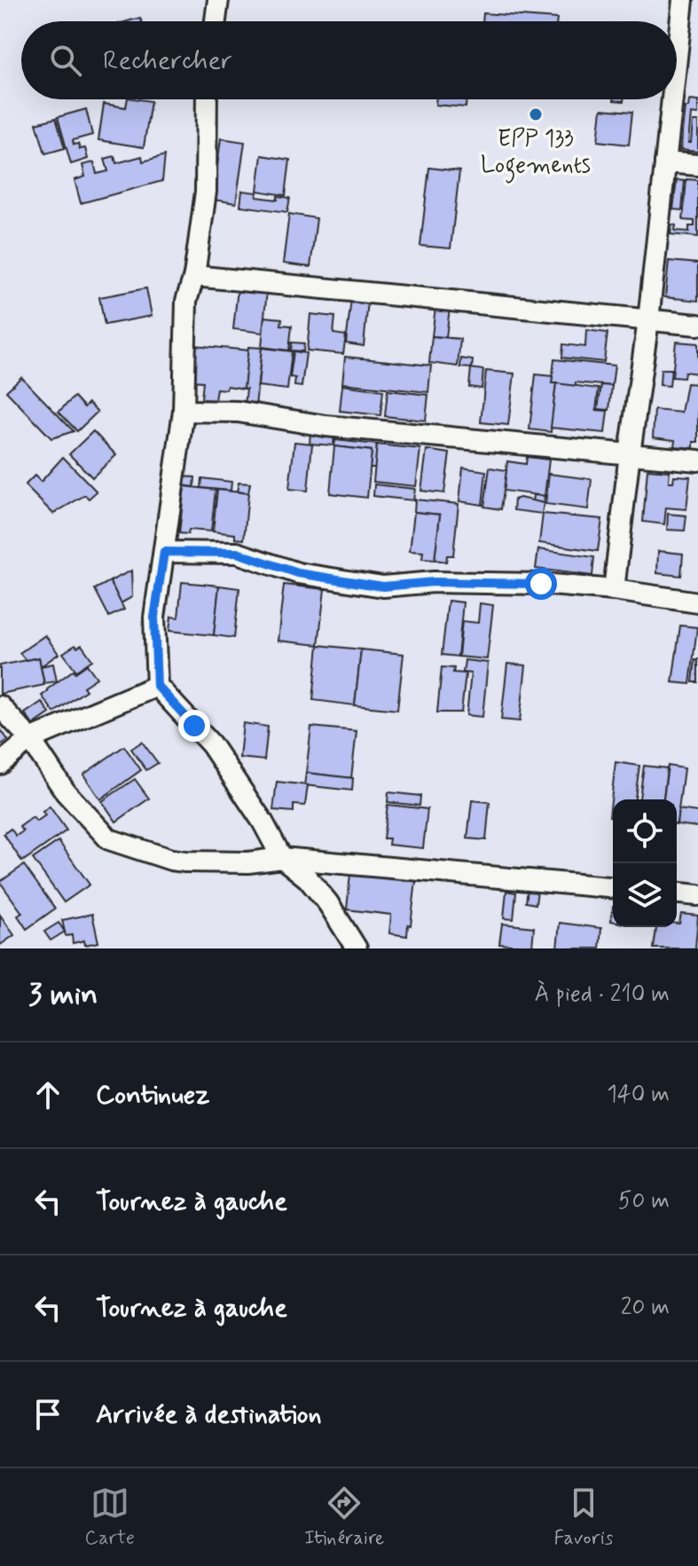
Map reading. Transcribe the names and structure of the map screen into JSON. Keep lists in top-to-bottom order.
{
  "places": ["EPP 133 Logements"],
  "page": {
    "search": "Rechercher",
    "heading": ["3 min", "À pied · 210 m"],
    "list": [
      ["Continuez", "140 m"],
      ["Tournez à gauche", "50 m"],
      ["Tournez à gauche", "20 m"],
      "Arrivée à destination"
    ],
    "nav": ["Carte", "Itinéraire", "Favoris"]
  }
}
